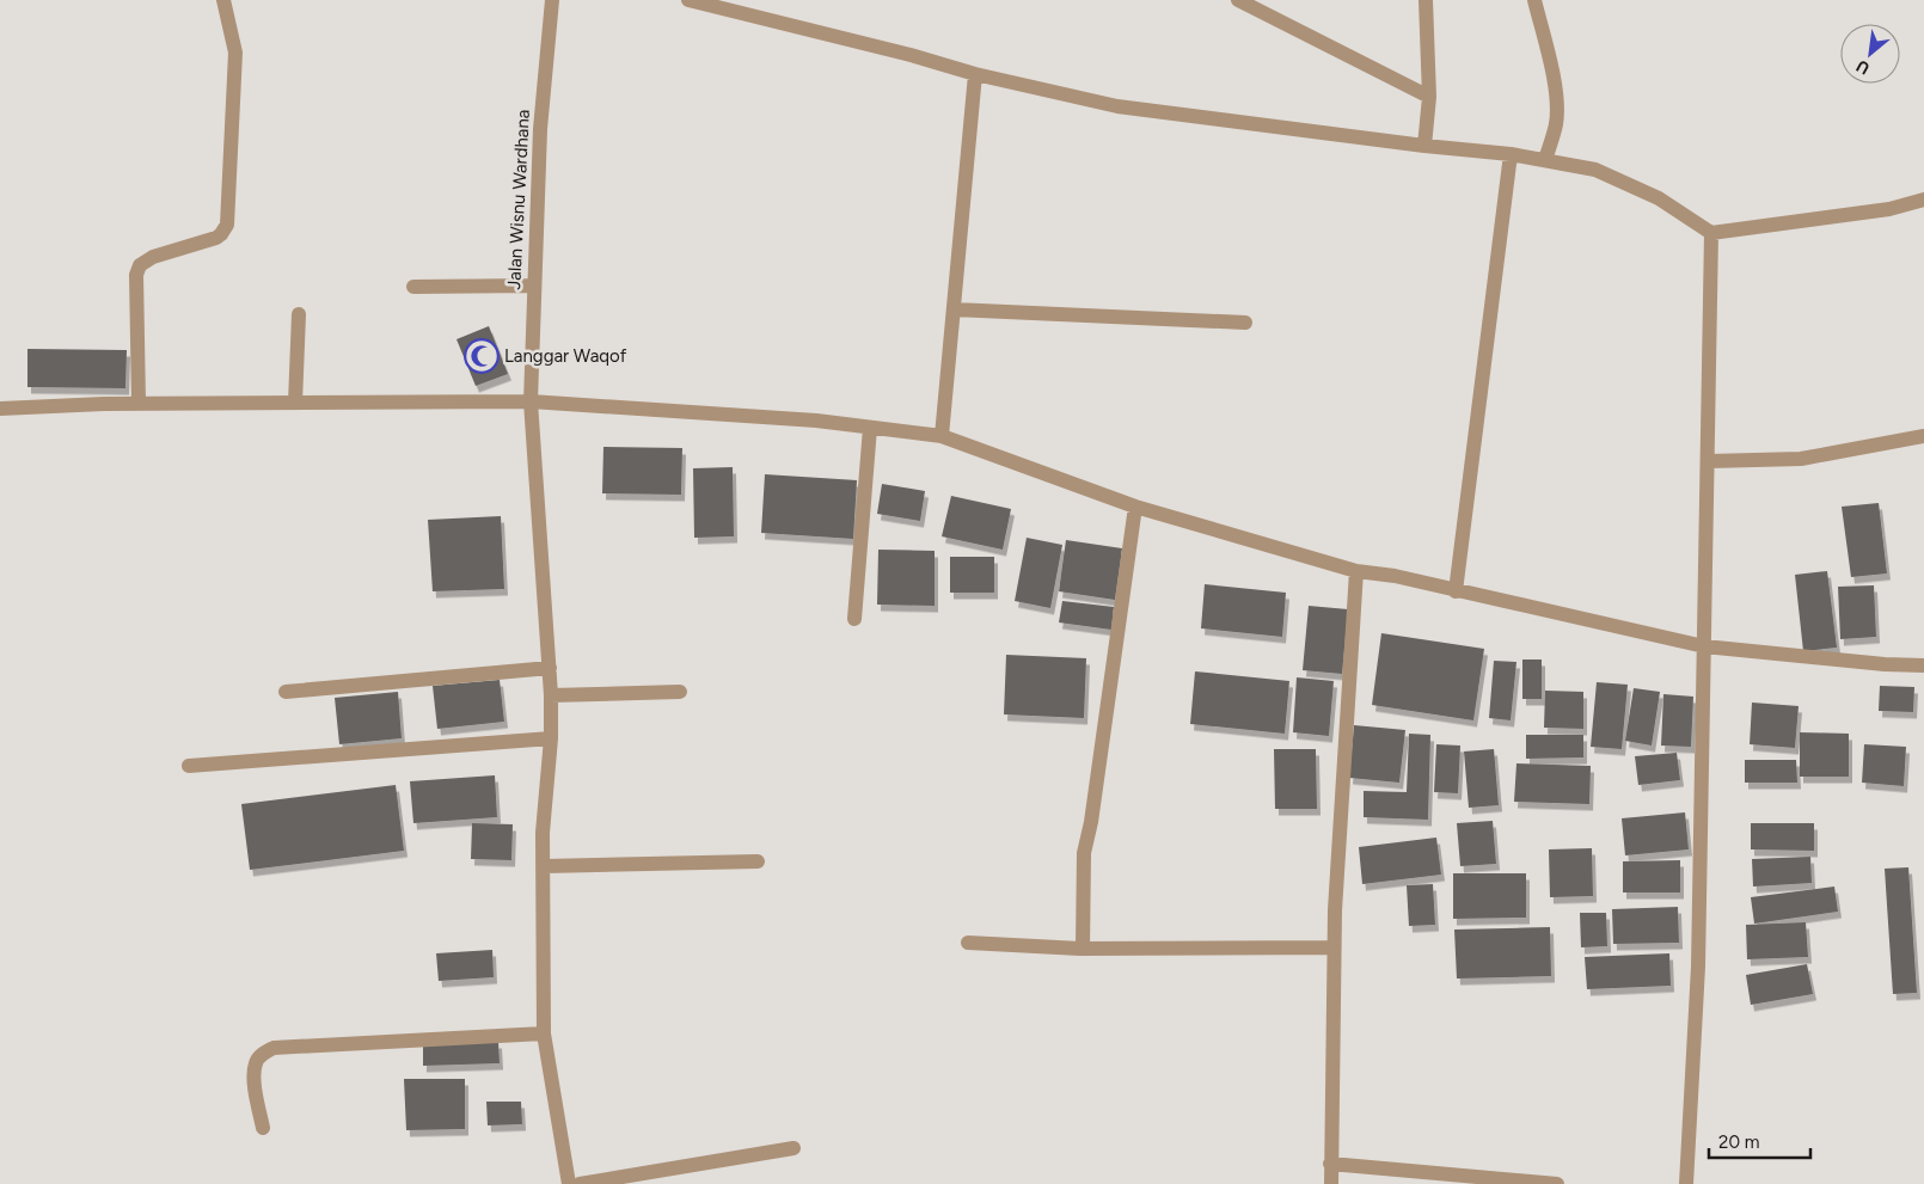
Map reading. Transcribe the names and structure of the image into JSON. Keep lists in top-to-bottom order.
{
  "streets": {
    "street": ["Jalan Wisnu Wardhana"]
  },
  "places": {
    "mosque": ["Langgar Waqof"]
  },
  "scale_bar": "20 m",
  "north": "bottom left"
}
